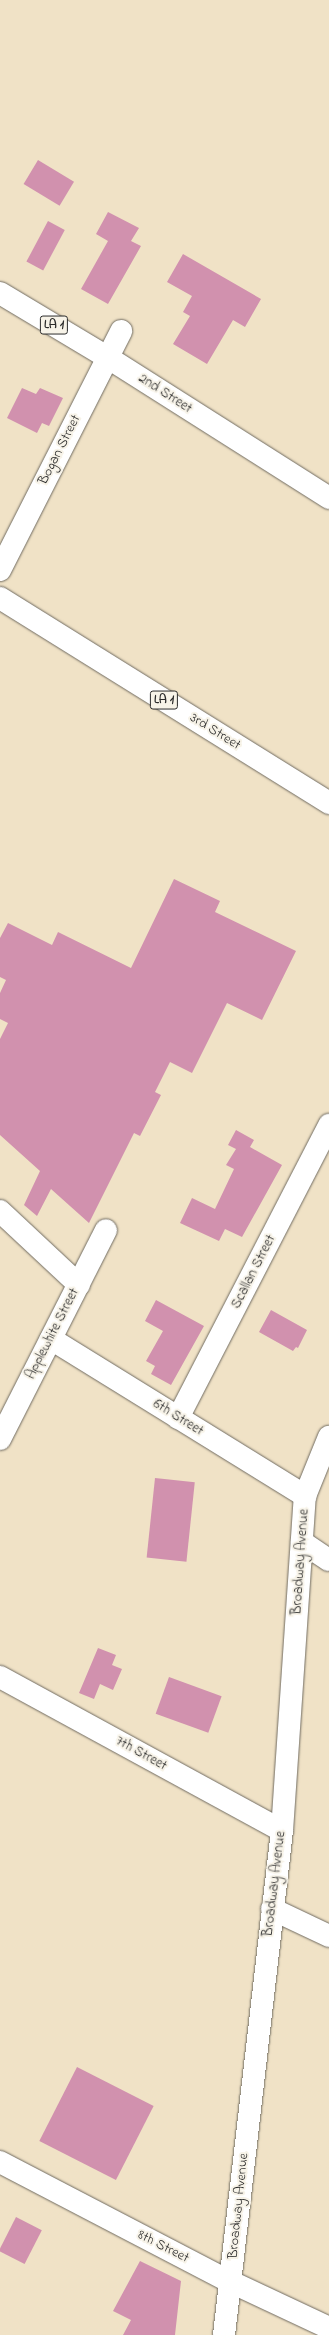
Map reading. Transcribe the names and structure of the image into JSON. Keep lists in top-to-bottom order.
{
  "streets": {
    "street": [
      "LA 1",
      "2nd Street",
      "Bogan Street",
      "3rd Street",
      "Scallan Street",
      "Applewhite Street",
      "6th Street",
      "Broadway Avenue",
      "7th Street",
      "8th Street"
    ]
  },
  "crossings": [
    ["2nd Street", "Bogan Street"],
    ["Scallan Street", "6th Street"],
    ["Applewhite Street", "6th Street"],
    ["6th Street", "Broadway Avenue"],
    ["Broadway Avenue", "7th Street"],
    ["Broadway Avenue", "8th Street"]
  ]
}
